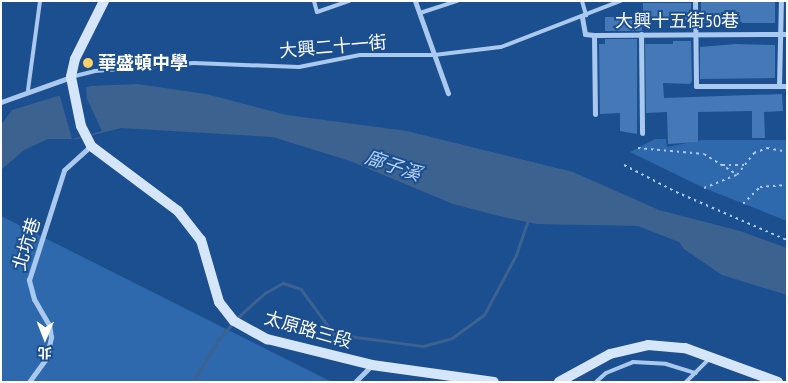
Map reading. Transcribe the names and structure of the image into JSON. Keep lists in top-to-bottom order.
{
  "streets": {
    "main road": ["太原路三段"],
    "street": ["大興十五街50巷", "北坑巷"],
    "lane": ["大興二十一街"]
  },
  "crossings": [
    ["大興十五街50巷", "大興二十一街"],
    ["北坑巷", "太原路三段"]
  ],
  "water": ["廍子溪"],
  "places": ["華盛頓中學"],
  "north": "bottom"
}
